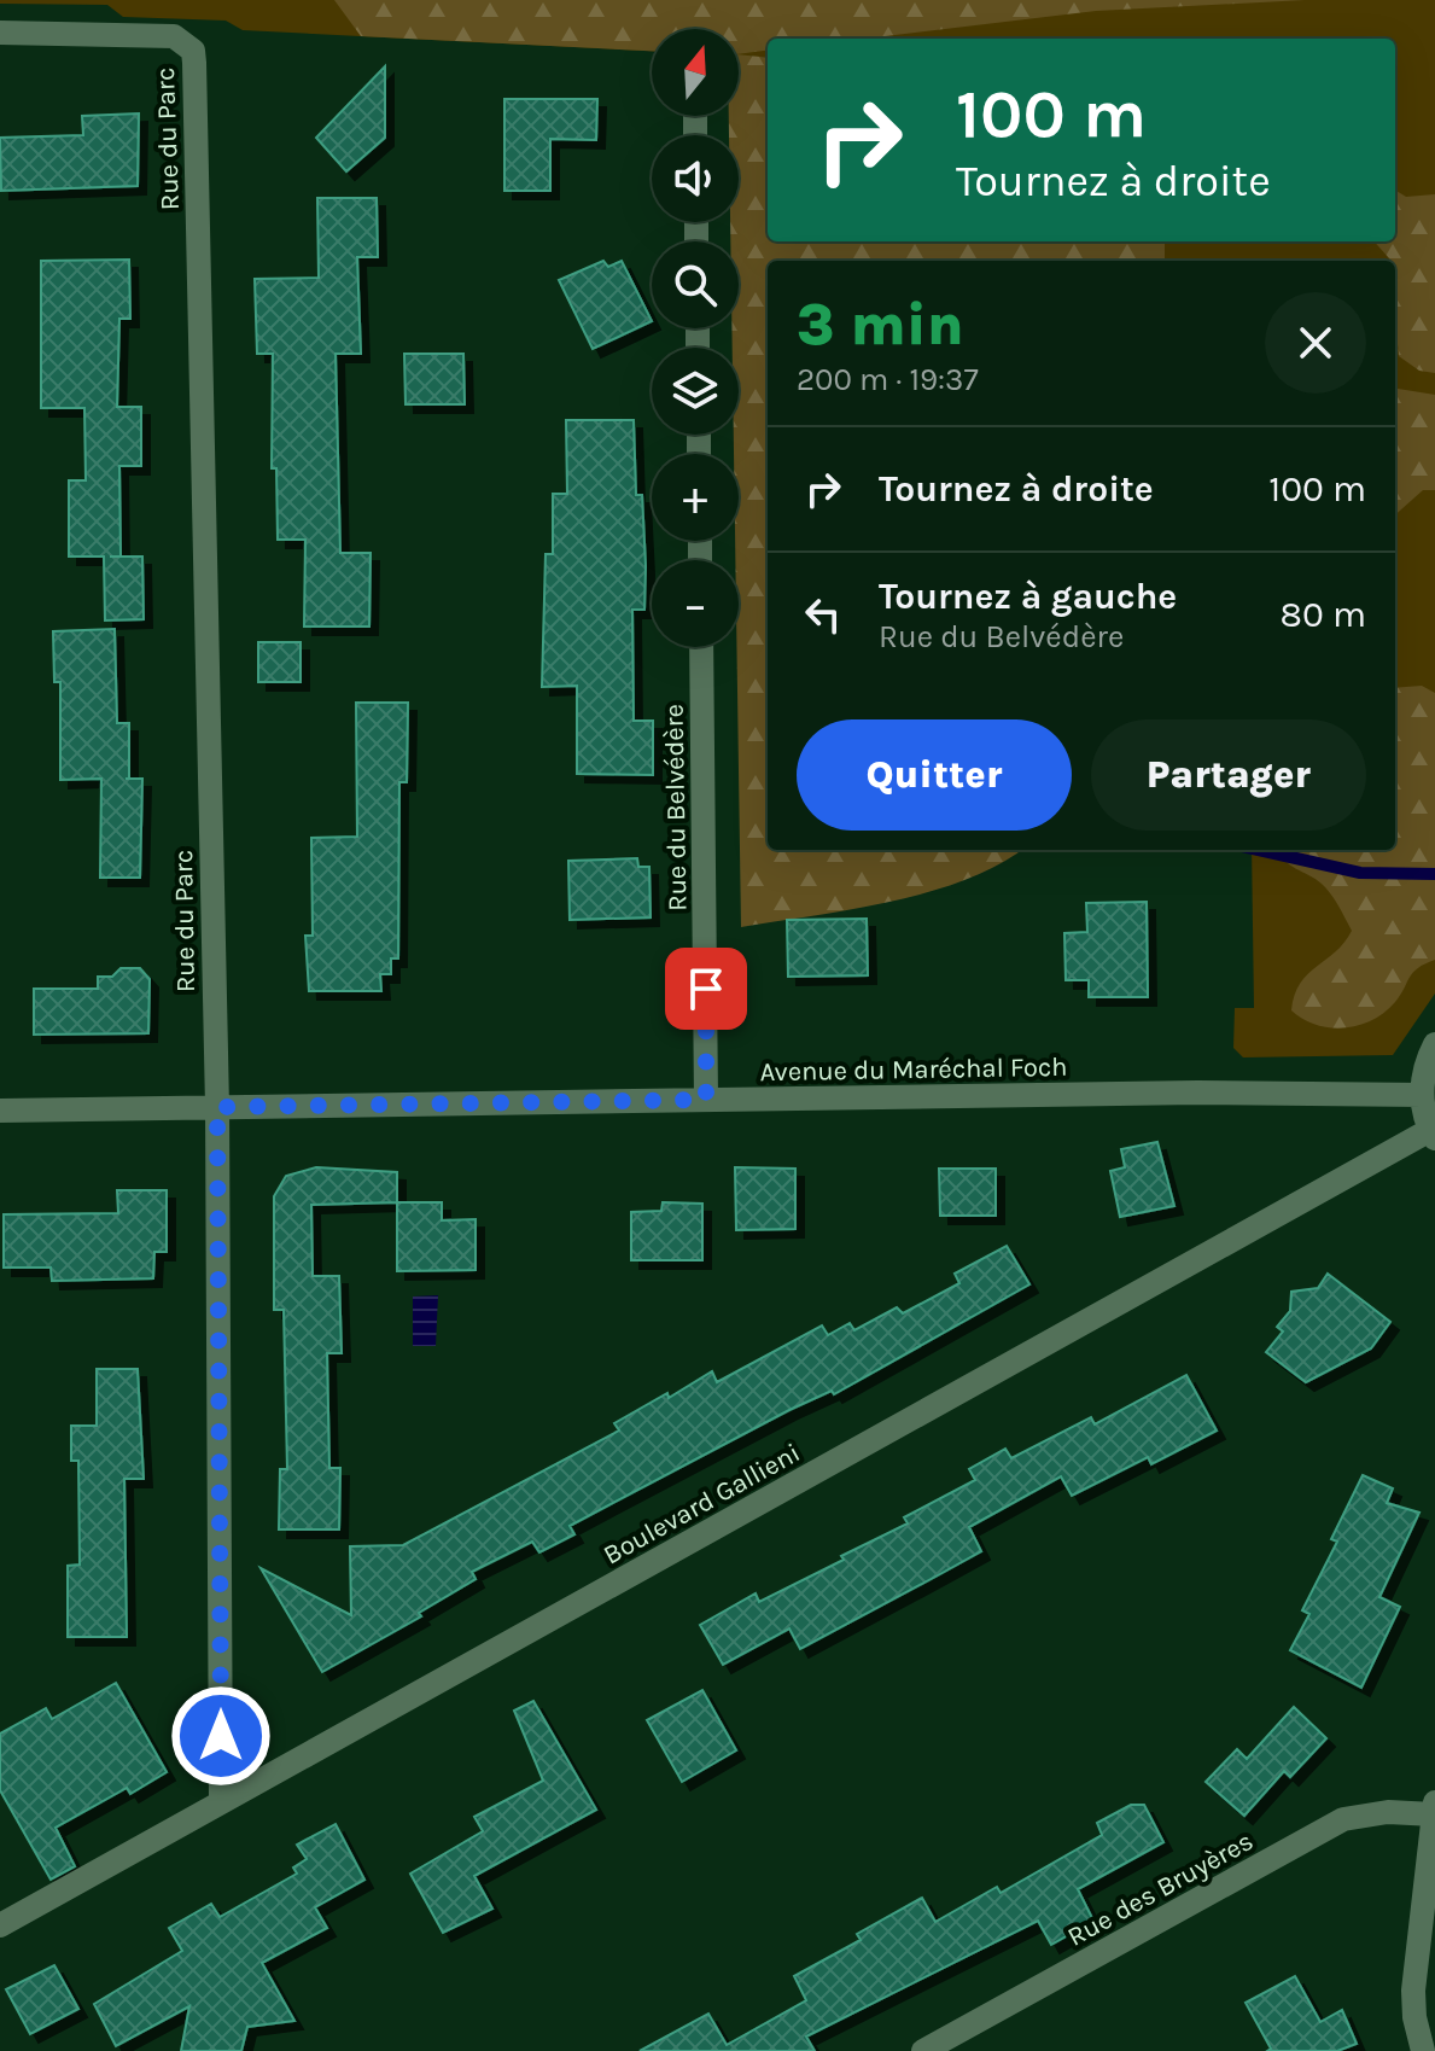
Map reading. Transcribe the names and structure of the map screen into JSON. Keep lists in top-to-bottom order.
{
  "streets": {
    "street": [
      "Rue du Parc",
      "Rue du Belvédère",
      "Avenue du Maréchal Foch",
      "Boulevard Gallieni",
      "Rue des Bruyères"
    ]
  },
  "crossings": [
    ["Rue du Parc", "Avenue du Maréchal Foch"],
    ["Rue du Parc", "Boulevard Gallieni"],
    ["Rue du Belvédère", "Avenue du Maréchal Foch"]
  ],
  "north": "top",
  "page": {
    "map_buttons": ["+", "−"],
    "turn": ["100 m", "Tournez à droite"],
    "heading": ["3 min", "200 m · 19:37"],
    "list": [
      {
        "name": "Tournez à droite",
        "value": "100 m"
      },
      {
        "name": "Tournez à gauche",
        "note": "Rue du Belvédère",
        "value": "80 m"
      }
    ],
    "buttons": ["Quitter", "Partager"]
  }
}
